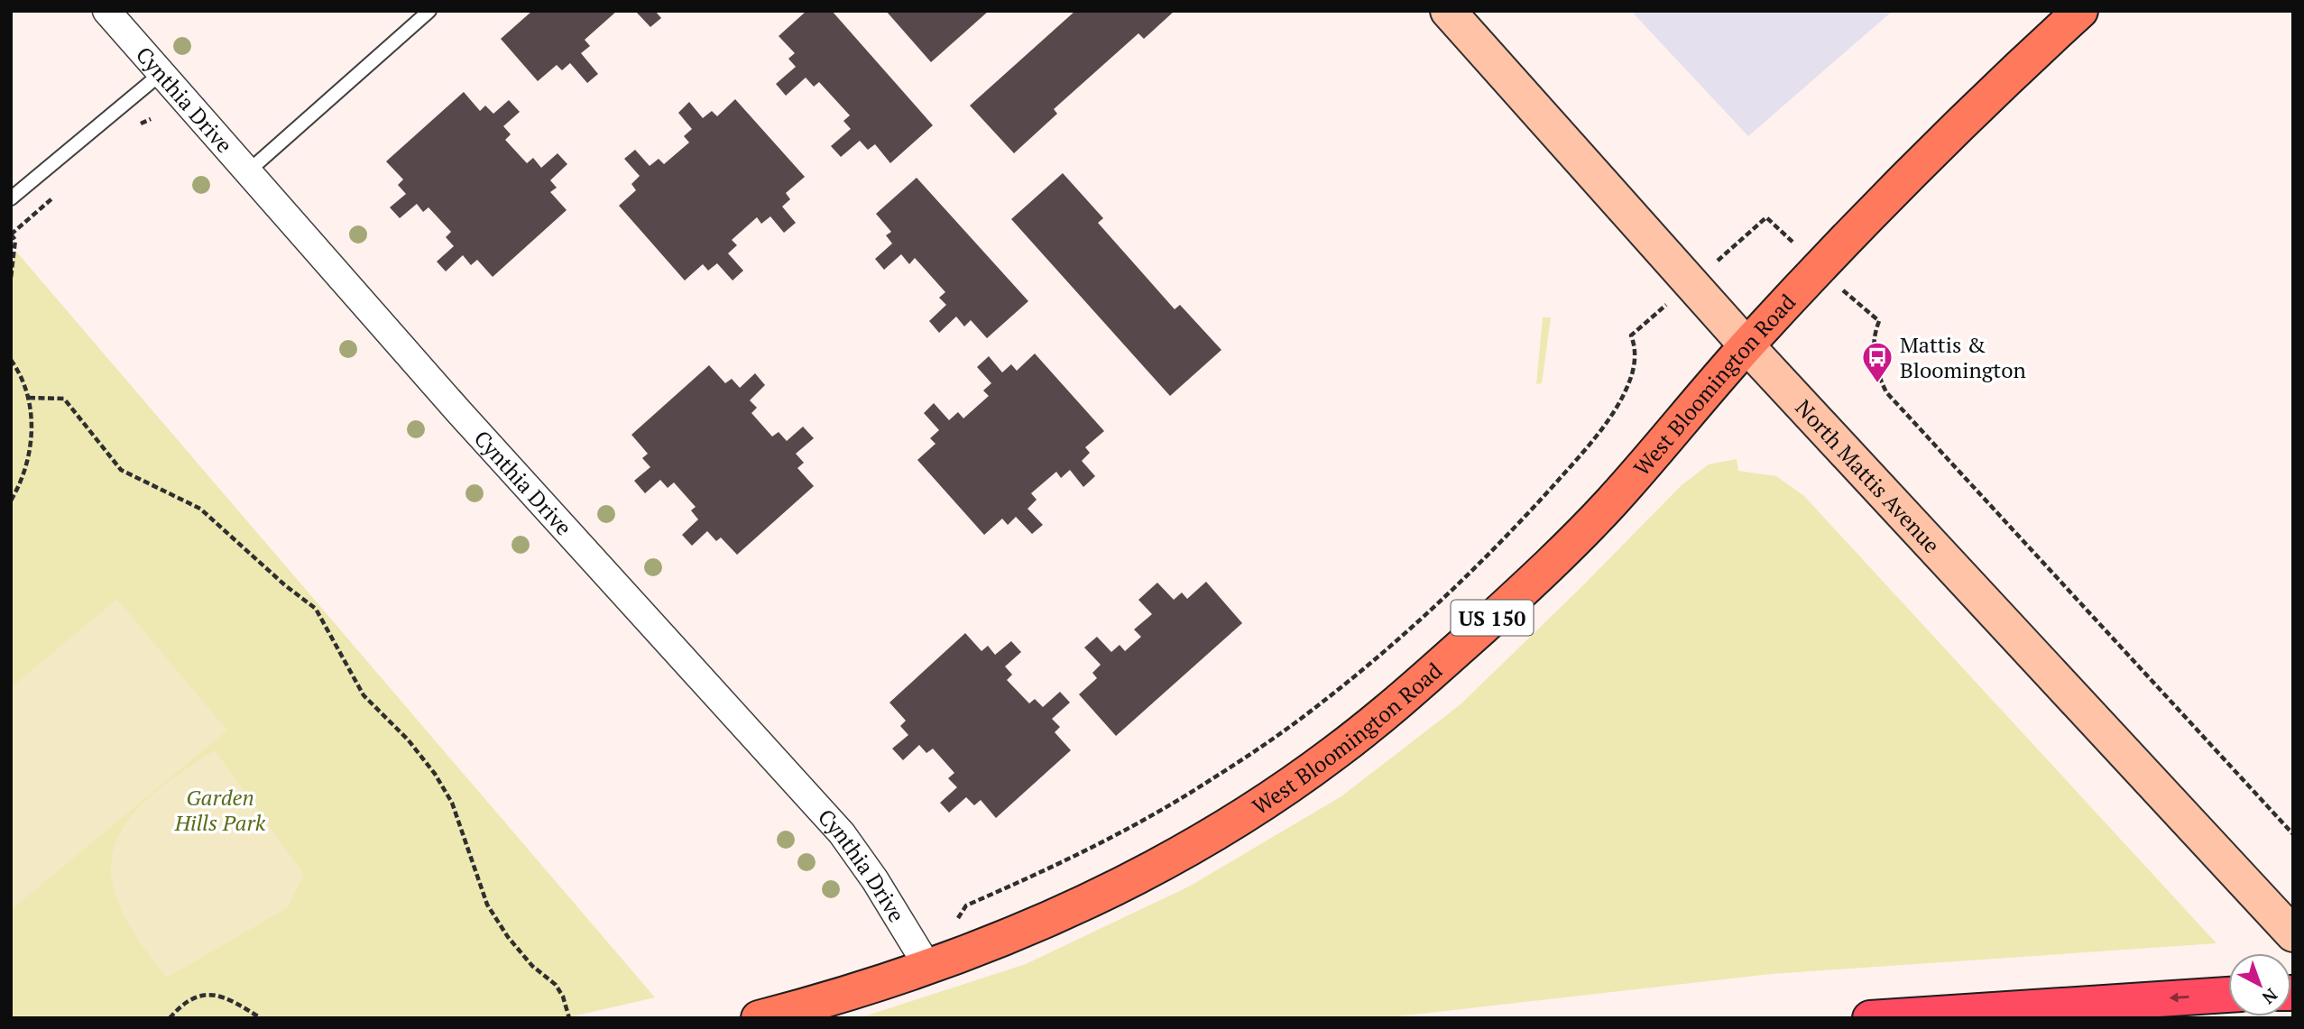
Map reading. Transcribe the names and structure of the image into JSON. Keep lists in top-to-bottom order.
{
  "streets": {
    "main road": ["West Bloomington Road", "North Mattis Avenue", "US 150"],
    "street": ["Cynthia Drive"]
  },
  "crossings": [
    ["Cynthia Drive", "West Bloomington Road"],
    ["West Bloomington Road", "North Mattis Avenue"]
  ],
  "parks": ["Garden Hills Park"],
  "places": {
    "bus stop": ["Mattis & Bloomington"]
  },
  "north": "bottom right"
}
